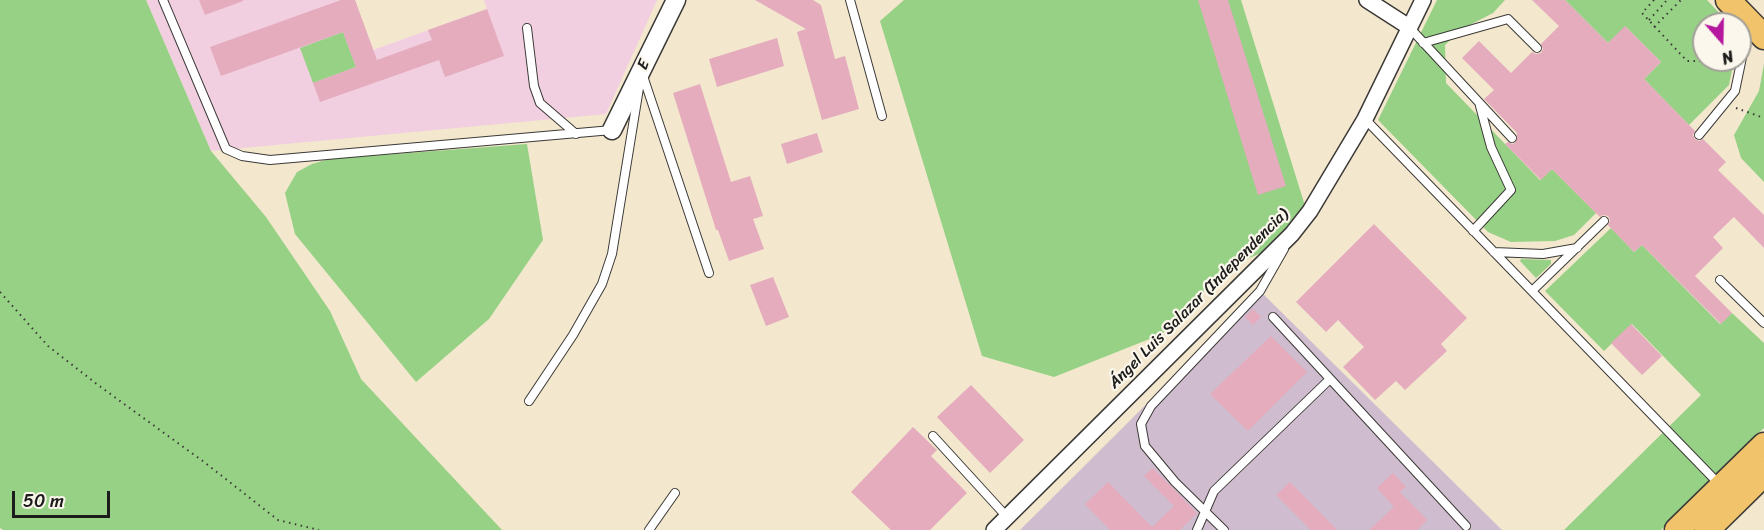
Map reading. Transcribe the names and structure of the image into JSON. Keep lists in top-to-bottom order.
{
  "streets": {
    "street": ["E", "Ángel Luis Salazar (Independencia)"]
  },
  "scale_bar": "50 m",
  "north": "bottom"
}
